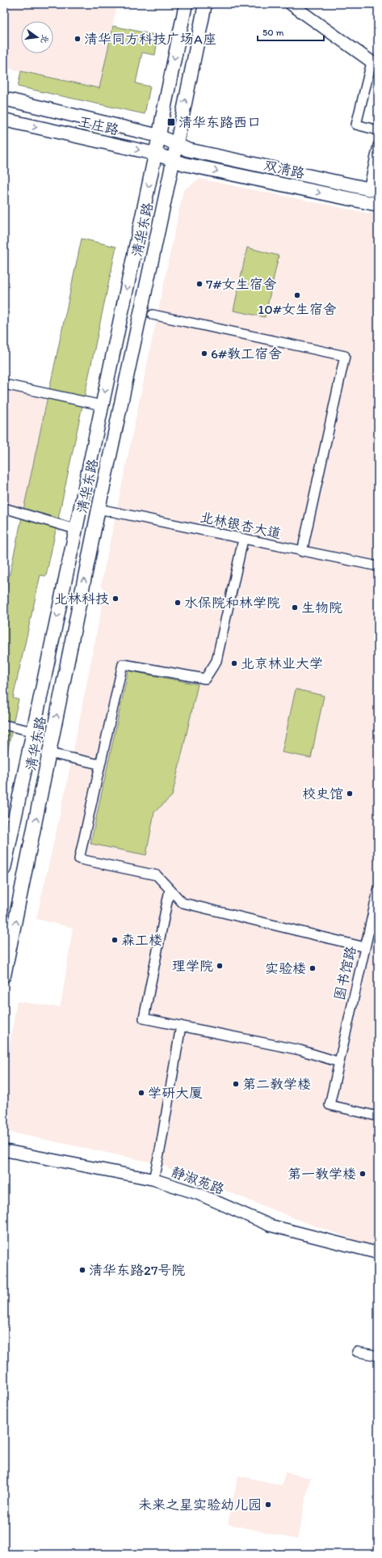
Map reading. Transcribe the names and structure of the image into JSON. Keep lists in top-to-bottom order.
{
  "streets": {
    "main road": ["王庄路", "双清路", "清华东路"],
    "street": ["北林银杏大道", "图书馆路", "静淑苑路"]
  },
  "crossings": [
    ["王庄路", "双清路"],
    ["王庄路", "清华东路"],
    ["双清路", "清华东路"],
    ["清华东路", "北林银杏大道"]
  ],
  "places": {
    "other": [
      "清华同方科技广场A座",
      "7#女生宿舍",
      "10#女生宿舍",
      "6#教工宿舍",
      "北林科技",
      "水保院和林学院",
      "生物院",
      "北京林业大学",
      "校史馆",
      "森工楼",
      "理学院",
      "实验楼",
      "第二教学楼",
      "学研大厦",
      "第一教学楼",
      "清华东路27号院",
      "未来之星实验幼儿园"
    ],
    "transit": ["清华东路西口"]
  },
  "scale_bar": "50 m",
  "north": "right"
}
